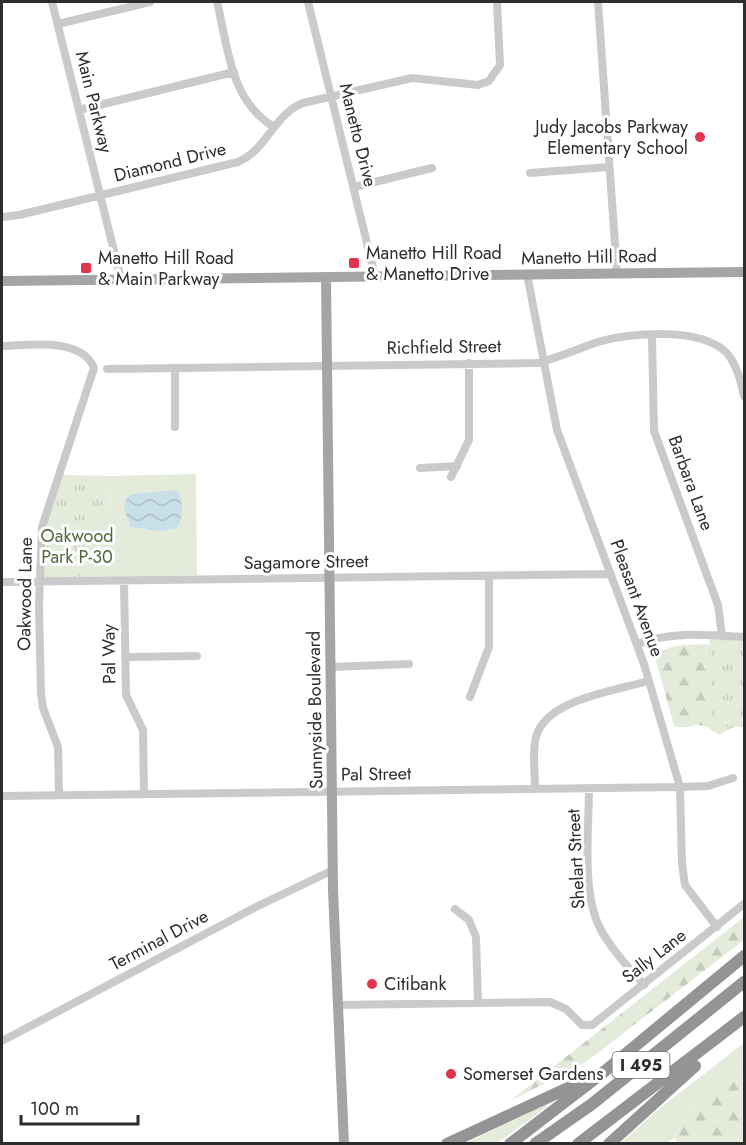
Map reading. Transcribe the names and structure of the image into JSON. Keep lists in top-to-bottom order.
{
  "streets": {
    "highway": ["I 495"],
    "main road": ["Manetto Hill Road", "Sunnyside Boulevard"],
    "street": [
      "Main Parkway",
      "Manetto Drive",
      "Diamond Drive",
      "Richfield Street",
      "Barbara Lane",
      "Sagamore Street",
      "Oakwood Lane",
      "Pleasant Avenue",
      "Pal Way",
      "Pal Street",
      "Shelart Street",
      "Terminal Drive",
      "Sally Lane"
    ]
  },
  "crossings": [
    ["Main Parkway", "Diamond Drive"],
    ["Main Parkway", "Manetto Hill Road"],
    ["Manetto Drive", "Diamond Drive"],
    ["Manetto Drive", "Manetto Hill Road"],
    ["Manetto Hill Road", "Pleasant Avenue"],
    ["Manetto Hill Road", "Sunnyside Boulevard"],
    ["Richfield Street", "Barbara Lane"],
    ["Richfield Street", "Pleasant Avenue"],
    ["Richfield Street", "Sunnyside Boulevard"],
    ["Sagamore Street", "Oakwood Lane"],
    ["Sagamore Street", "Pleasant Avenue"],
    ["Sagamore Street", "Pal Way"],
    ["Sagamore Street", "Sunnyside Boulevard"],
    ["Oakwood Lane", "Pal Street"],
    ["Pleasant Avenue", "Pal Street"],
    ["Pleasant Avenue", "Sally Lane"],
    ["Pal Way", "Pal Street"],
    ["Sunnyside Boulevard", "Pal Street"],
    ["Sunnyside Boulevard", "Terminal Drive"],
    ["Pal Street", "Shelart Street"],
    ["Shelart Street", "Sally Lane"]
  ],
  "parks": ["Oakwood Park P-30"],
  "places": {
    "other": ["Judy Jacobs Parkway Elementary School", "Citibank", "Somerset Gardens"],
    "transit": ["Manetto Hill Road & Manetto Drive", "Manetto Hill Road & Main Parkway"]
  },
  "scale_bar": "100 m"
}
